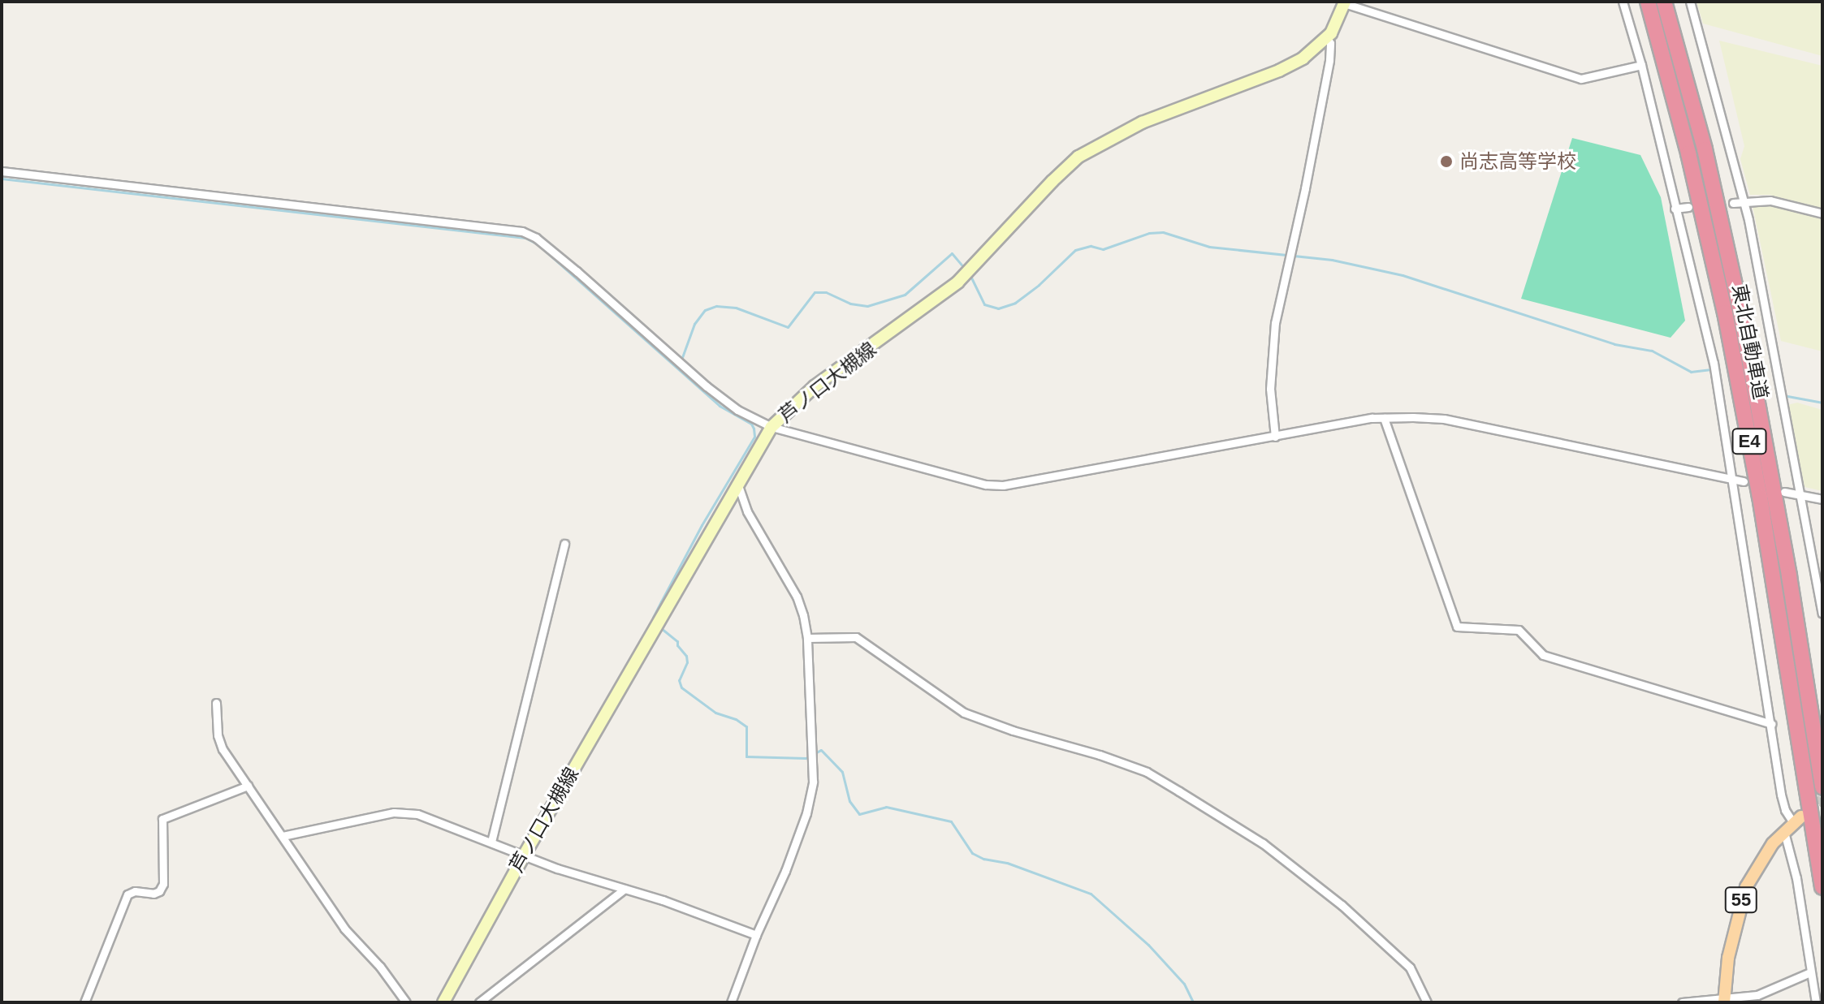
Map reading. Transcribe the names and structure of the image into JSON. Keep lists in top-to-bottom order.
{
  "streets": {
    "highway": ["東北自動車道", "E4"],
    "main road": ["芦ノ口大槻線", "55"]
  },
  "places": ["尚志高等学校"]
}
